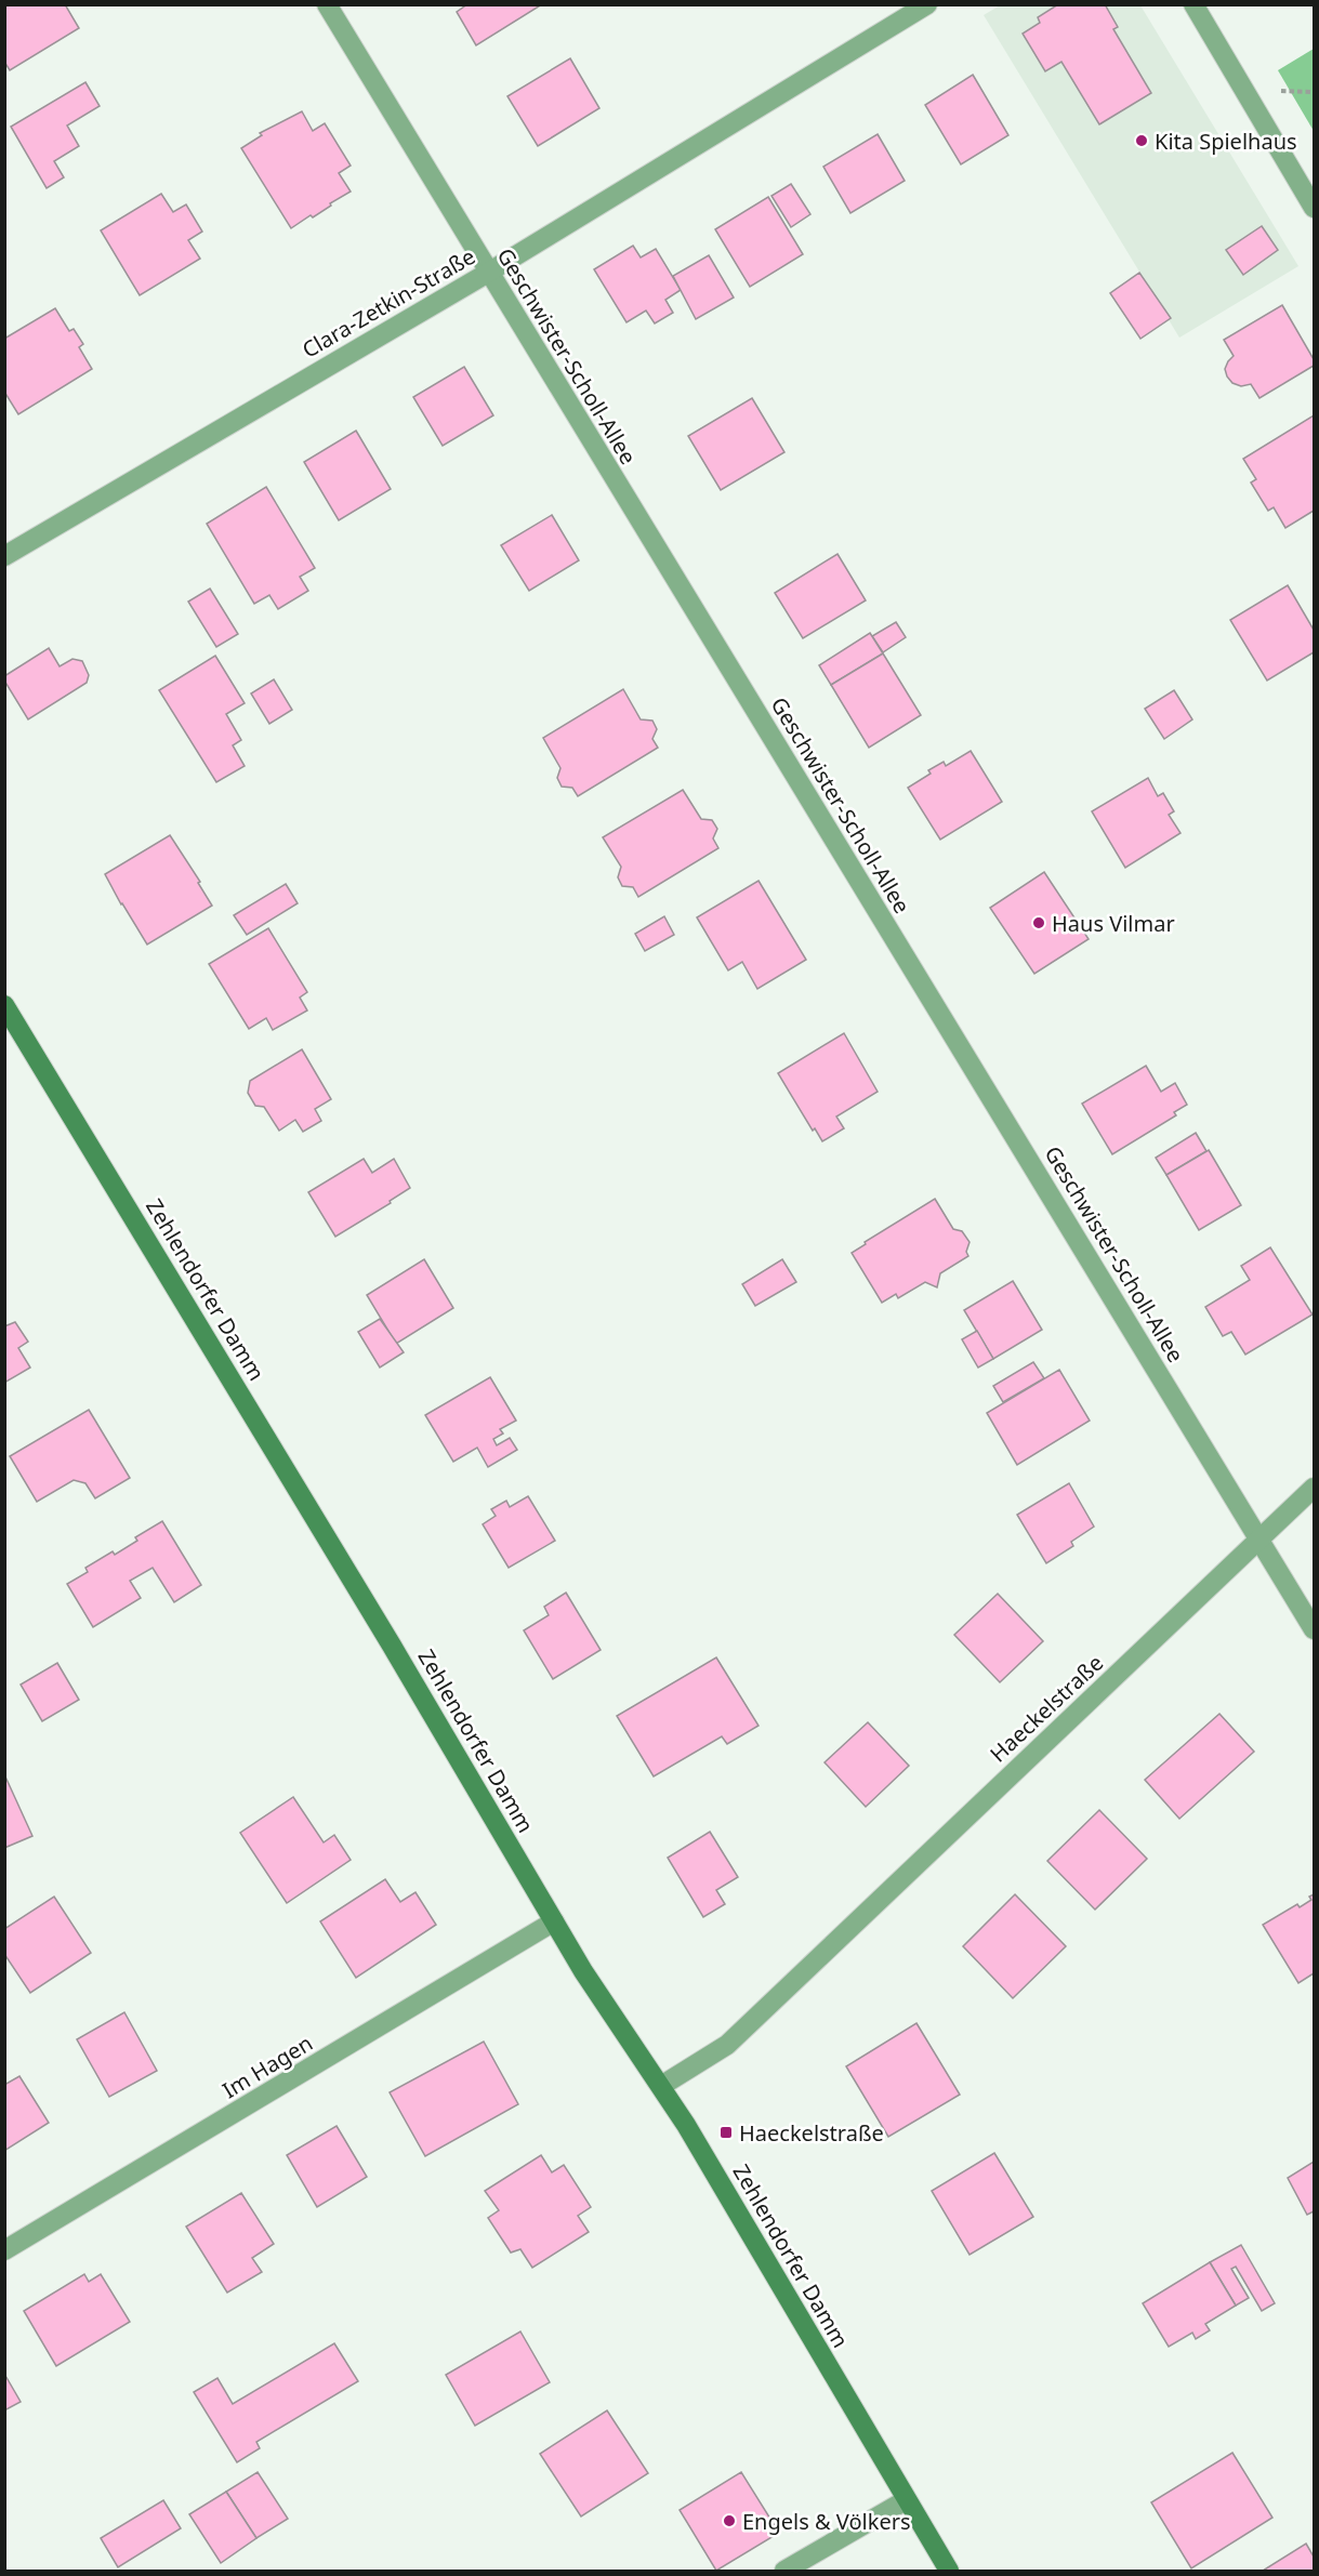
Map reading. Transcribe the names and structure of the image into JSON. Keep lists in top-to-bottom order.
{
  "streets": {
    "main road": ["Zehlendorfer Damm"],
    "street": [
      "Clara-Zetkin-Straße",
      "Geschwister-Scholl-Allee",
      "Haeckelstraße",
      "Im Hagen"
    ]
  },
  "crossings": [
    ["Clara-Zetkin-Straße", "Geschwister-Scholl-Allee"],
    ["Geschwister-Scholl-Allee", "Haeckelstraße"],
    ["Zehlendorfer Damm", "Haeckelstraße"],
    ["Zehlendorfer Damm", "Im Hagen"]
  ],
  "places": {
    "other": ["Kita Spielhaus", "Haus Vilmar", "Engels & Völkers"],
    "transit": ["Haeckelstraße"]
  }
}
